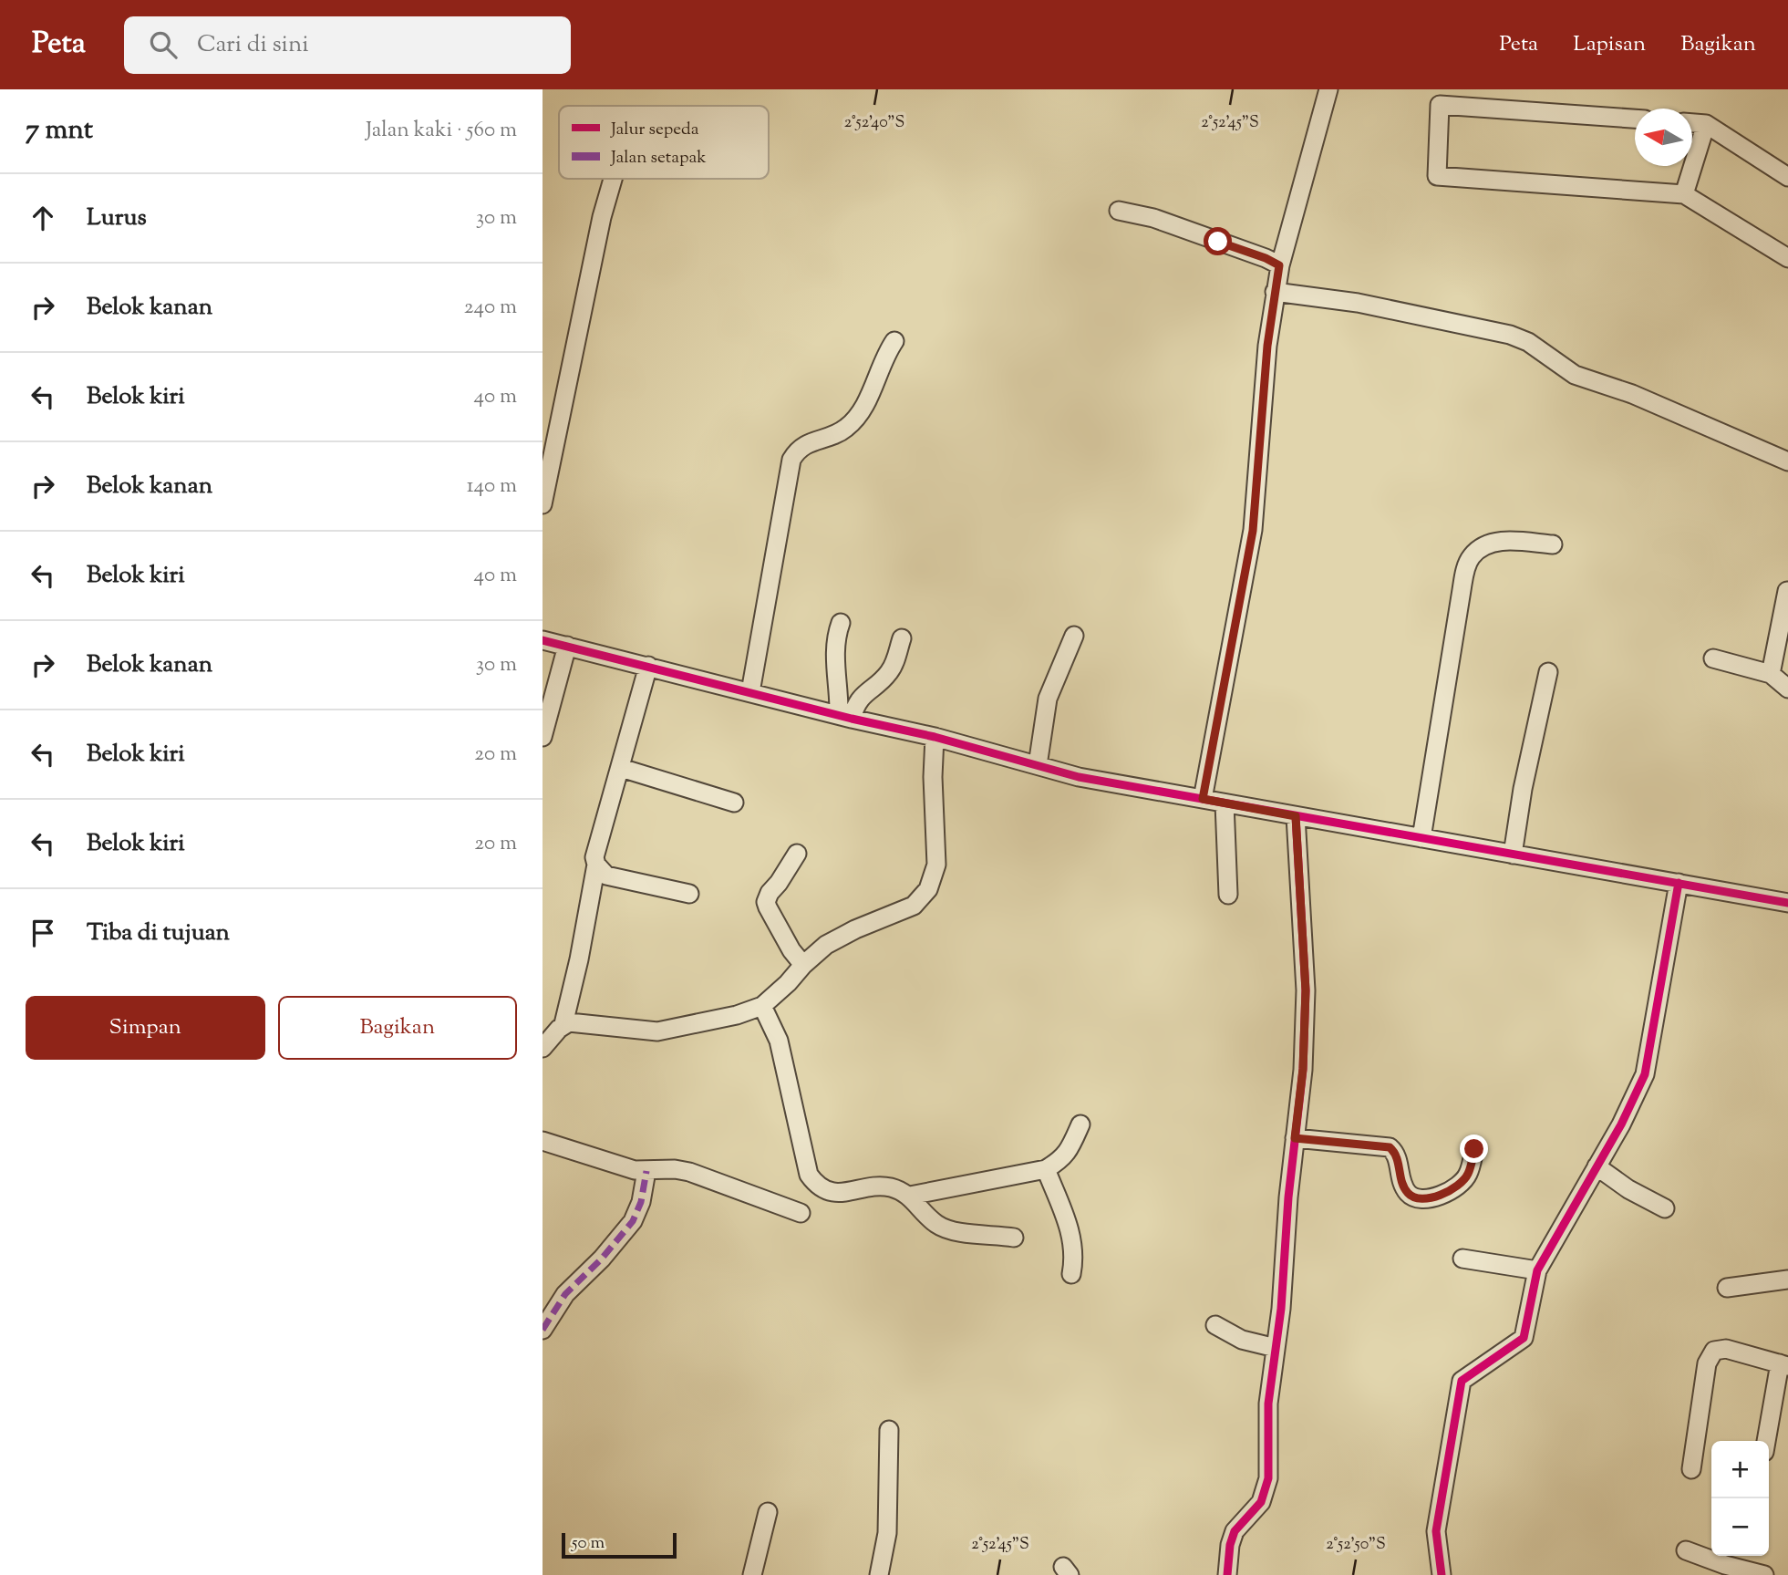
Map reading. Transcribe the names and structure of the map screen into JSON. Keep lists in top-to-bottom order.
{
  "legend": ["Jalur sepeda", "Jalan setapak"],
  "scale_bar": "50 m",
  "north": "left",
  "page": {
    "header": "Peta",
    "search": "Cari di sini",
    "nav": ["Peta", "Lapisan", "Bagikan"],
    "heading": ["7 mnt", "Jalan kaki · 560 m"],
    "list": [
      ["Lurus", "30 m"],
      ["Belok kanan", "240 m"],
      ["Belok kiri", "40 m"],
      ["Belok kanan", "140 m"],
      ["Belok kiri", "40 m"],
      ["Belok kanan", "30 m"],
      ["Belok kiri", "20 m"],
      ["Belok kiri", "20 m"],
      "Tiba di tujuan"
    ],
    "buttons": ["Simpan", "Bagikan"],
    "map_buttons": ["+", "−"],
    "scale": "50 m"
  },
  "coordinates": ["2°52'40\"S", "2°52'45\"S", "2°52'50\"S"]
}
